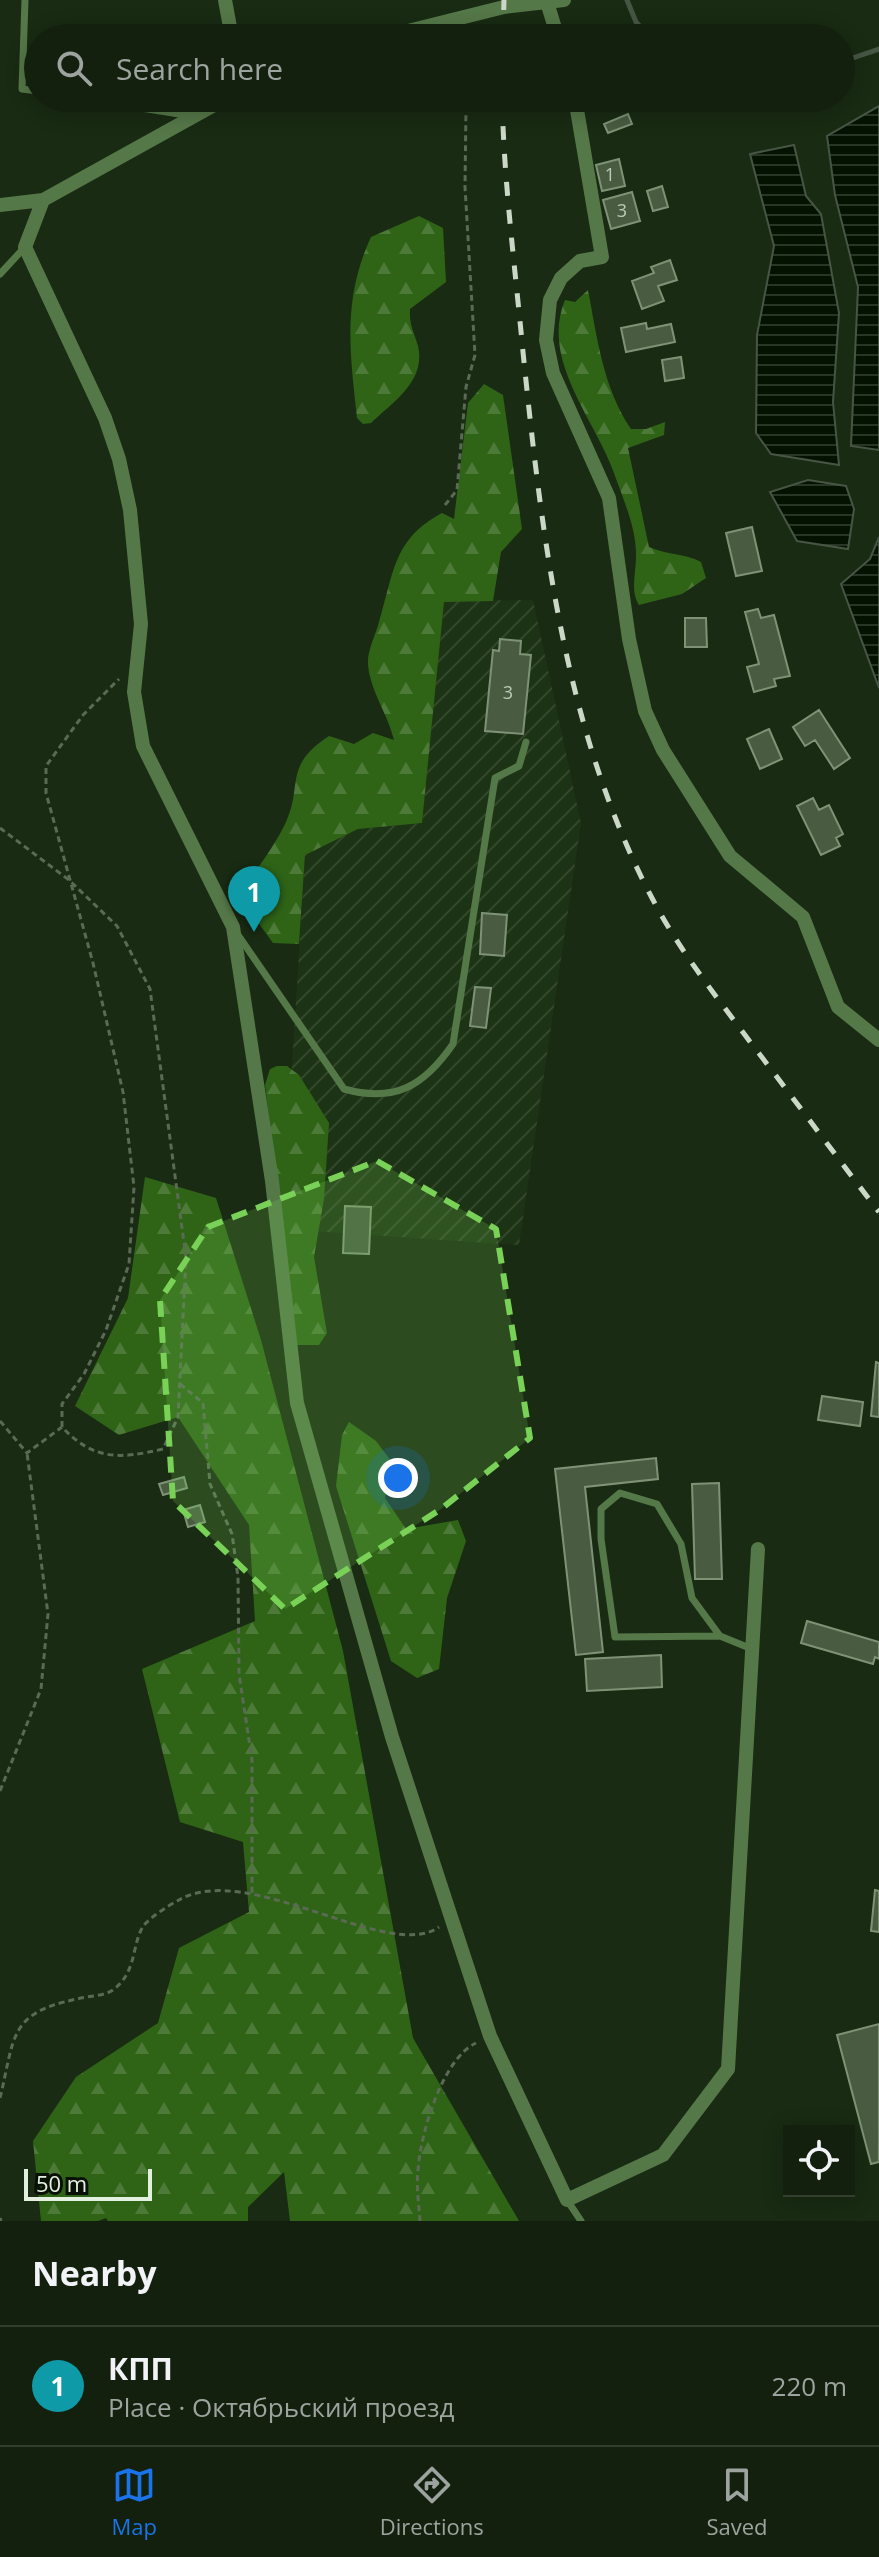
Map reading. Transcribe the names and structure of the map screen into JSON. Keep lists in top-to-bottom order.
{
  "house_numbers": ["1", "3", "3"],
  "scale_bar": "50 m",
  "page": {
    "search": "Search here",
    "pins": "1",
    "scale": "50 m",
    "heading": "Nearby",
    "list": [
      {
        "mark": "1",
        "name": "КПП",
        "note": "Place · Октябрьский проезд",
        "value": "220 m"
      }
    ],
    "nav": ["Map", "Directions", "Saved"]
  }
}
